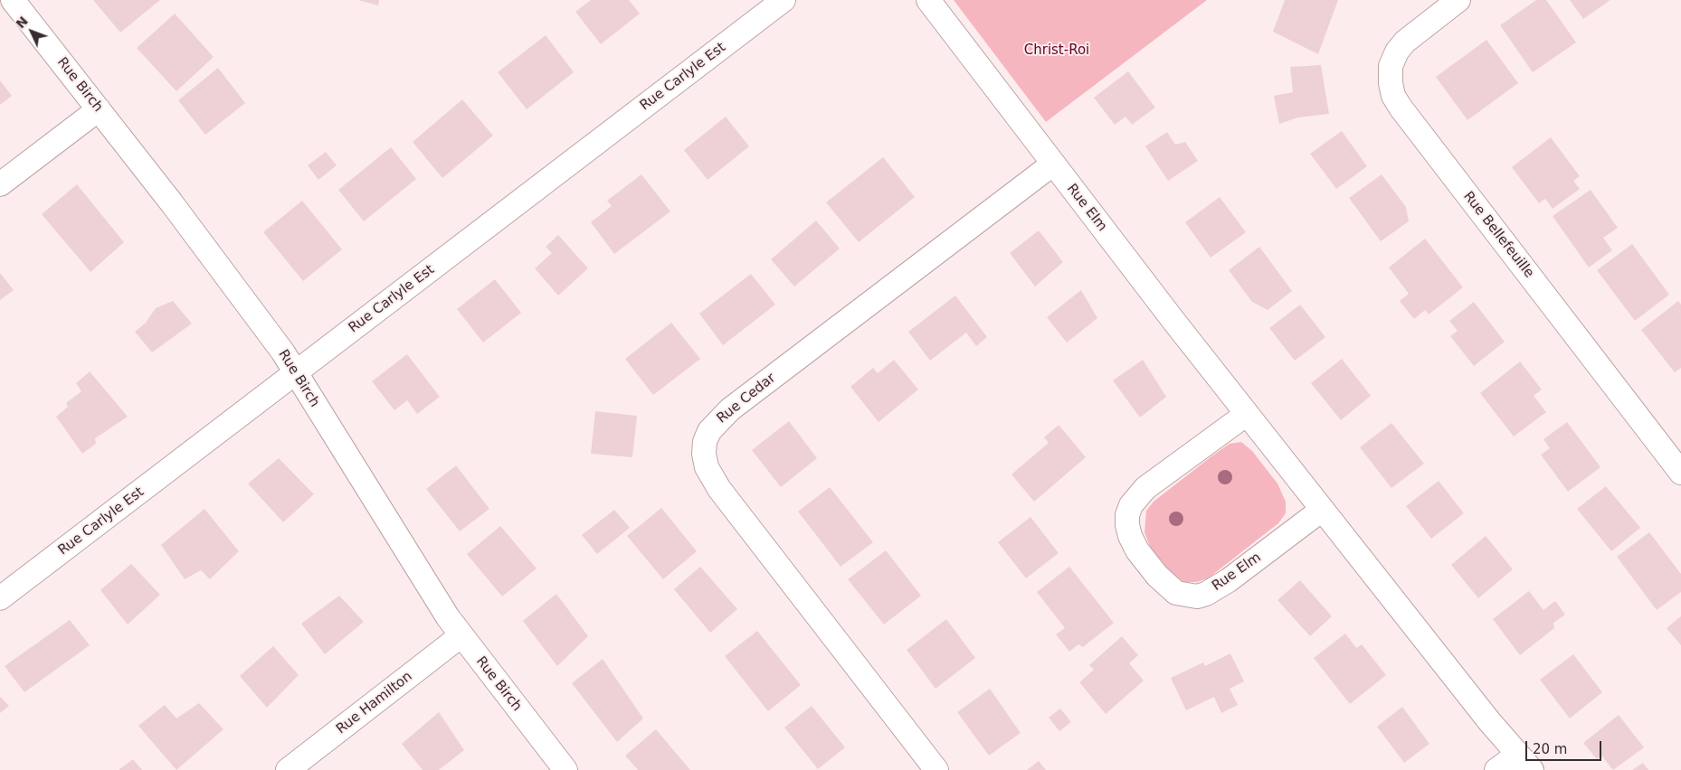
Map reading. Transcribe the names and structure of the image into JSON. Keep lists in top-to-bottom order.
{
  "streets": {
    "street": [
      "Rue Carlyle Est",
      "Rue Birch",
      "Rue Elm",
      "Rue Bellefeuille",
      "Rue Cedar",
      "Rue Hamilton"
    ]
  },
  "crossings": [
    ["Rue Carlyle Est", "Rue Birch"],
    ["Rue Birch", "Rue Hamilton"],
    ["Rue Elm", "Rue Cedar"]
  ],
  "parks": ["Christ-Roi"],
  "scale_bar": "20 m",
  "north": "top left"
}
